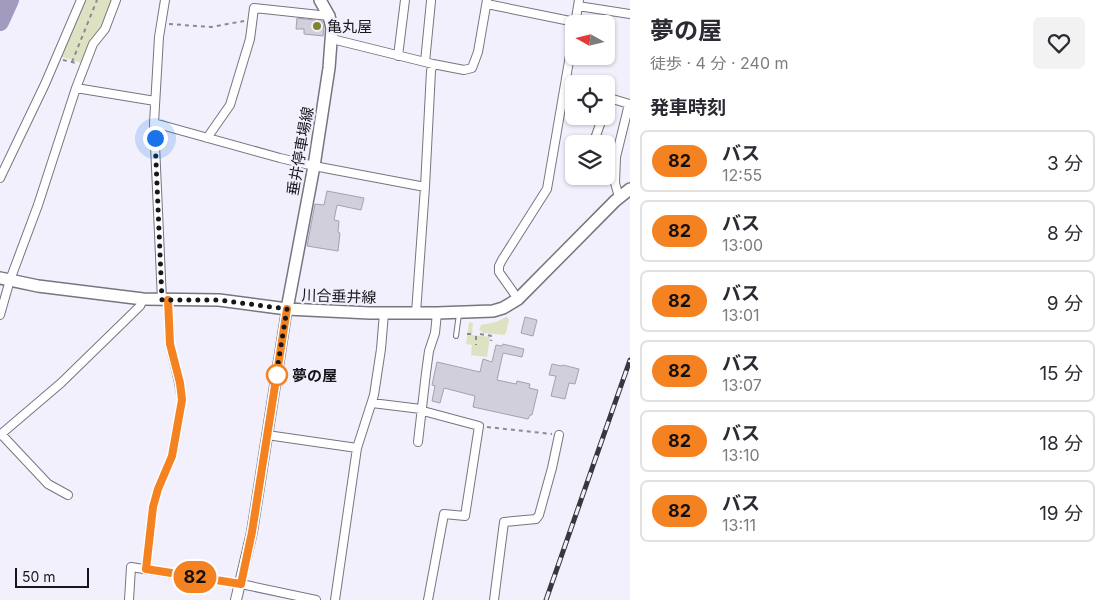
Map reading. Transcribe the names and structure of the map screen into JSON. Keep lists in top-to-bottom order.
{
  "streets": {
    "main road": ["垂井停車場線", "川合垂井線"]
  },
  "crossings": [
    ["垂井停車場線", "川合垂井線"]
  ],
  "places": ["亀丸屋", "夢の屋"],
  "lines": ["bus line 82"],
  "scale_bar": "50 m",
  "north": "left",
  "page": {
    "on_map": "82",
    "heading": [
      ["夢の屋", "徒歩 · 4 分 · 240 m"],
      "発車時刻"
    ],
    "list": [
      {
        "mark": "82",
        "name": "バス",
        "note": "12:55",
        "value": "3 分"
      },
      {
        "mark": "82",
        "name": "バス",
        "note": "13:00",
        "value": "8 分"
      },
      {
        "mark": "82",
        "name": "バス",
        "note": "13:01",
        "value": "9 分"
      },
      {
        "mark": "82",
        "name": "バス",
        "note": "13:07",
        "value": "15 分"
      },
      {
        "mark": "82",
        "name": "バス",
        "note": "13:10",
        "value": "18 分"
      },
      {
        "mark": "82",
        "name": "バス",
        "note": "13:11",
        "value": "19 分"
      }
    ],
    "scale": "50 m"
  }
}
